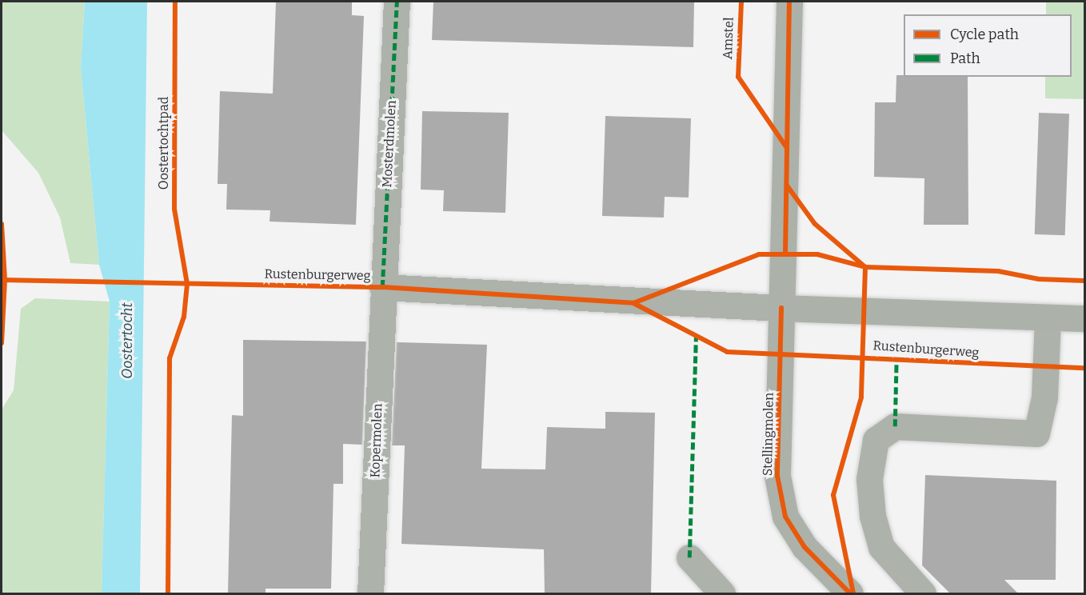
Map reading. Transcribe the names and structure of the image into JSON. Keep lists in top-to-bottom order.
{
  "streets": {
    "street": [
      "Mosterdmolen",
      "Rustenburgerweg",
      "Stellingmolen",
      "Kopermolen"
    ],
    "cycle path": ["Amstel", "Oostertochtpad"]
  },
  "crossings": [
    ["Mosterdmolen", "Rustenburgerweg"],
    ["Mosterdmolen", "Kopermolen"],
    ["Rustenburgerweg", "Stellingmolen"],
    ["Rustenburgerweg", "Kopermolen"]
  ],
  "water": ["Oostertocht"],
  "legend": ["Cycle path", "Path"]
}
